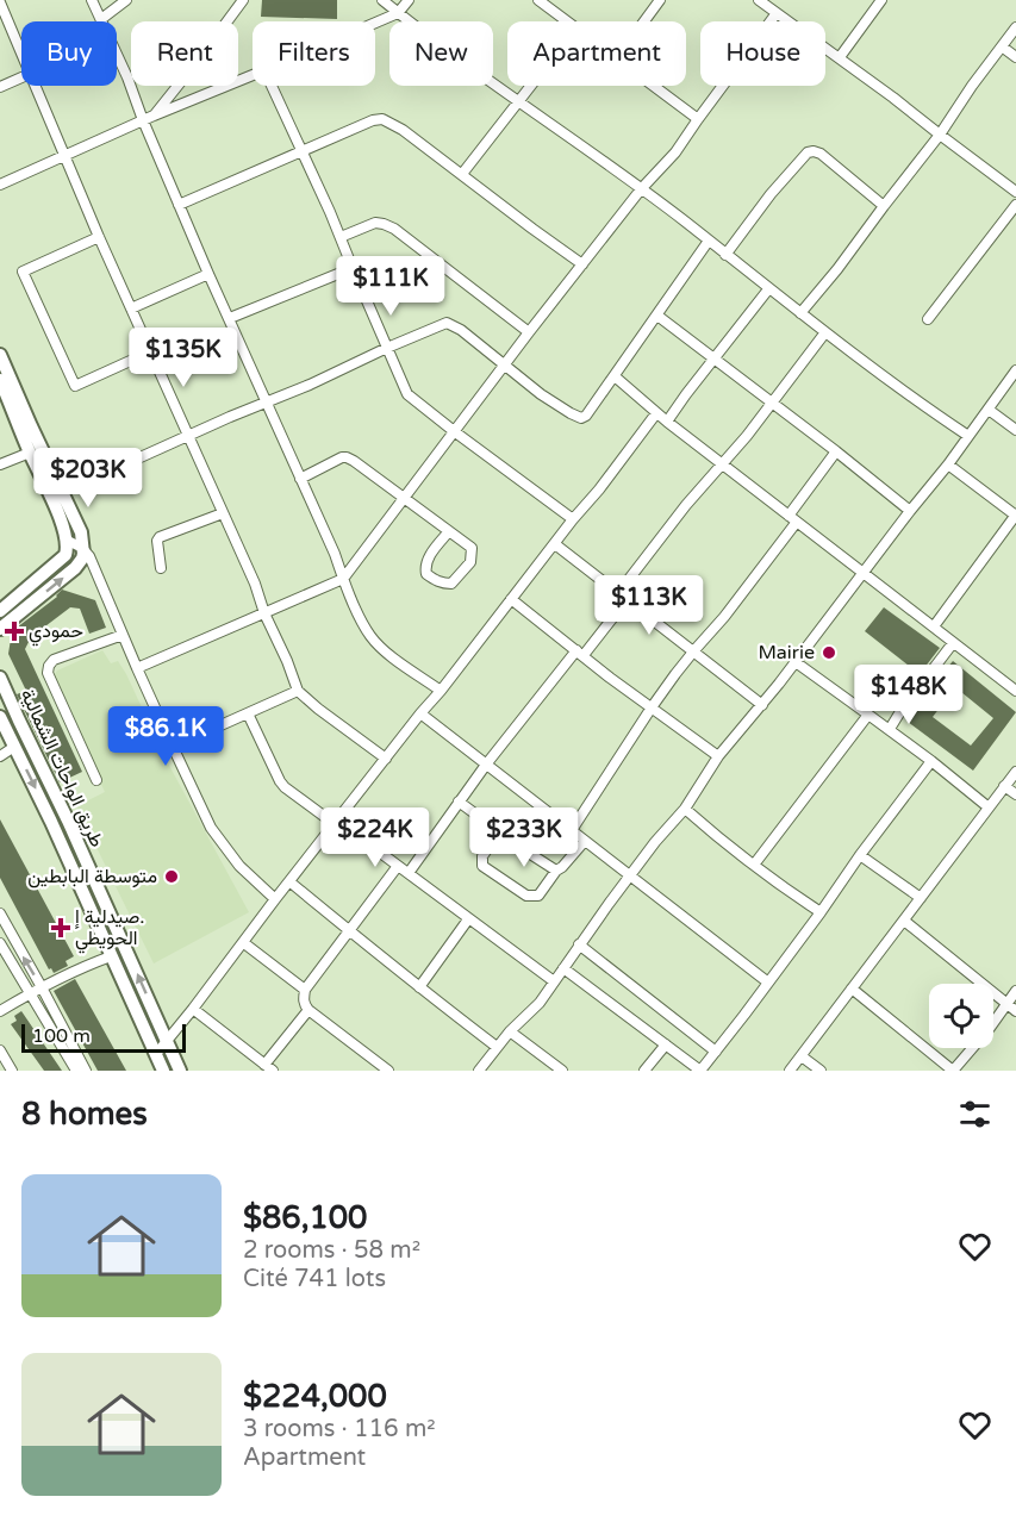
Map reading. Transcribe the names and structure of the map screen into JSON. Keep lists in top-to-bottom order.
{
  "streets": {
    "main road": ["طريق الواحات الشمالية"]
  },
  "places": {
    "health": ["حمودي", "صيدلية إ. الحويطي"],
    "other": ["Mairie", "متوسطة البابطين"]
  },
  "scale_bar": "100 m",
  "page": {
    "chip": [
      "Buy",
      "Rent",
      "Filters",
      "New",
      "Apartment",
      "House"
    ],
    "price": [
      "$111K",
      "$135K",
      "$203K",
      "$113K",
      "$148K",
      "$86.1K",
      "$224K",
      "$233K"
    ],
    "scale": "100 m",
    "heading": "8 homes",
    "list": [
      {
        "name": "$86,100",
        "note": "2 rooms · 58 m² · Cité 741 lots"
      },
      {
        "name": "$224,000",
        "note": "3 rooms · 116 m² · Apartment"
      }
    ]
  }
}
